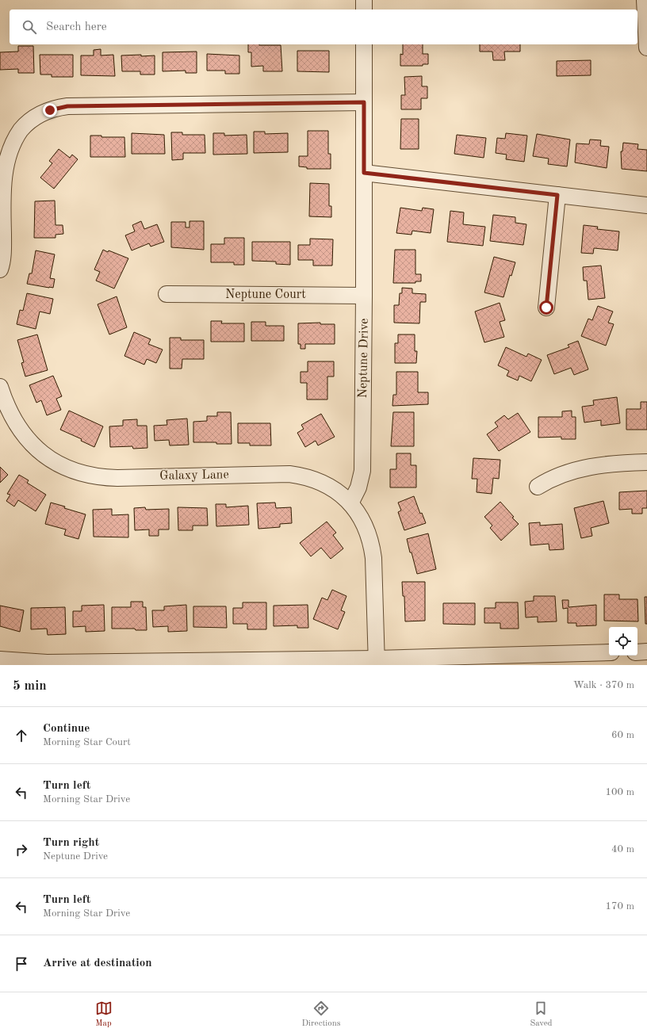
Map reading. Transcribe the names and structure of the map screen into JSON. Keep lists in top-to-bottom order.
{
  "streets": {
    "street": ["Neptune Court", "Neptune Drive", "Galaxy Lane"]
  },
  "crossings": [
    ["Neptune Court", "Neptune Drive"],
    ["Neptune Drive", "Galaxy Lane"]
  ],
  "page": {
    "search": "Search here",
    "heading": ["5 min", "Walk · 370 m"],
    "list": [
      ["Continue", "Morning Star Court", "60 m"],
      ["Turn left", "Morning Star Drive", "100 m"],
      ["Turn right", "Neptune Drive", "40 m"],
      ["Turn left", "Morning Star Drive", "170 m"],
      "Arrive at destination"
    ],
    "nav": ["Map", "Directions", "Saved"]
  }
}
